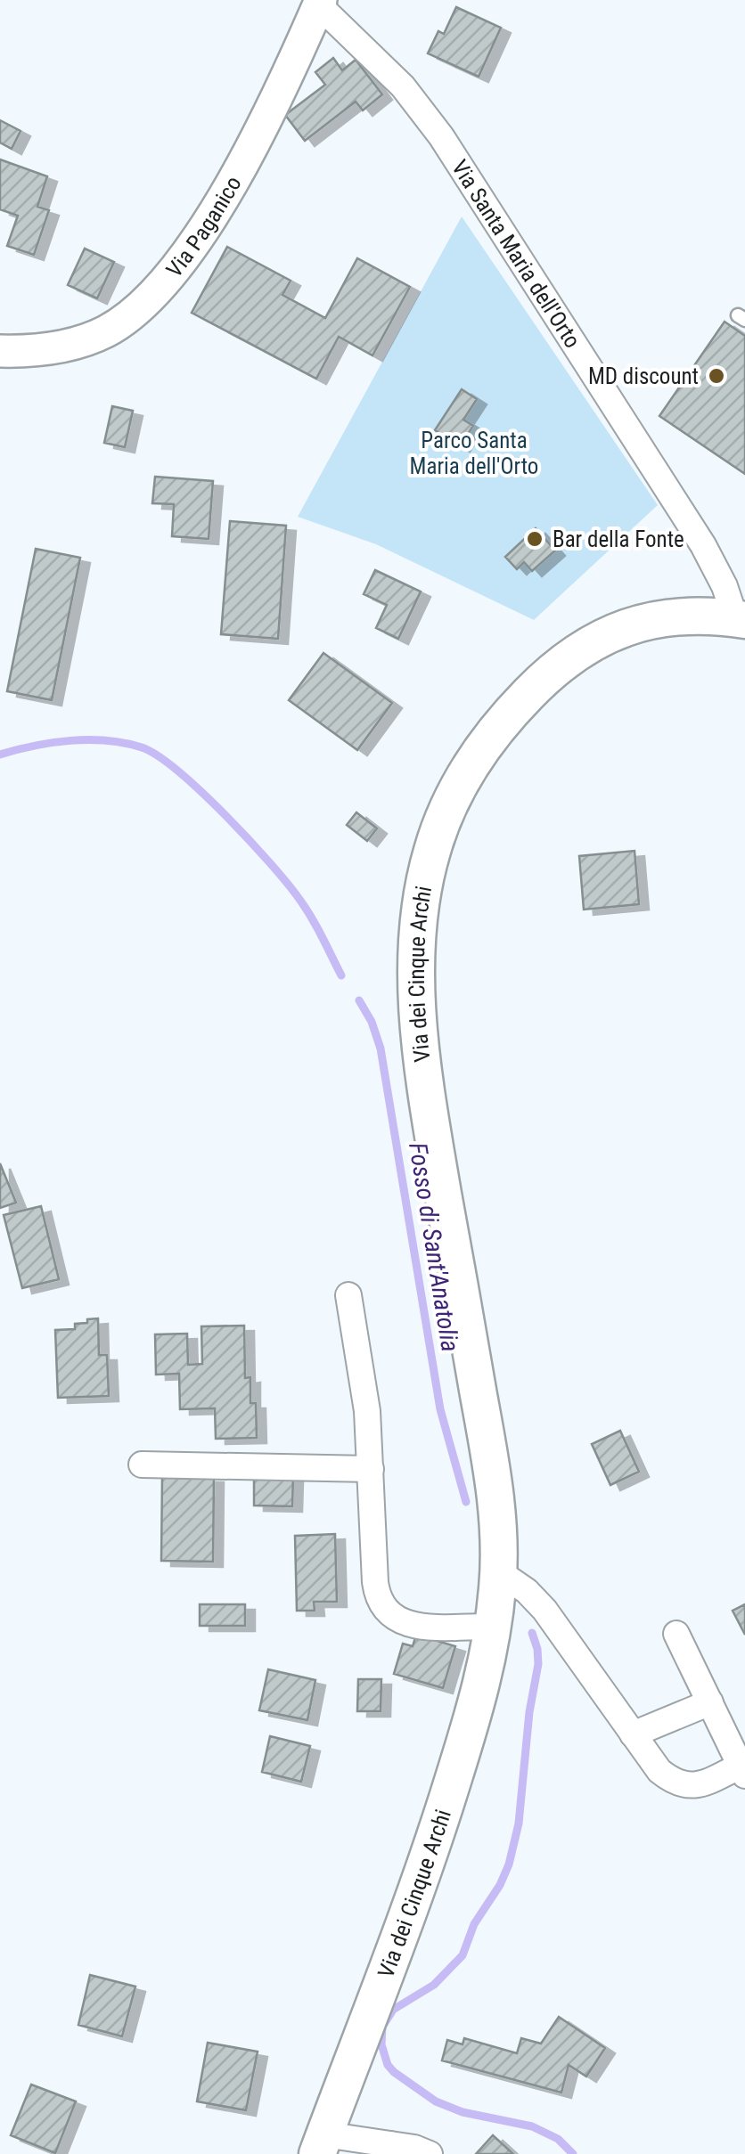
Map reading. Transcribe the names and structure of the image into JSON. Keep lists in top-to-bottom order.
{
  "streets": {
    "main road": ["Via dei Cinque Archi"],
    "street": ["Via Paganico", "Via Santa Maria dell'Orto"]
  },
  "crossings": [
    ["Via Paganico", "Via Santa Maria dell'Orto"],
    ["Via Santa Maria dell'Orto", "Via dei Cinque Archi"]
  ],
  "water": ["Fosso di Sant'Anatolia"],
  "parks": ["Parco Santa Maria dell'Orto"],
  "places": ["MD discount", "Bar della Fonte"]
}
